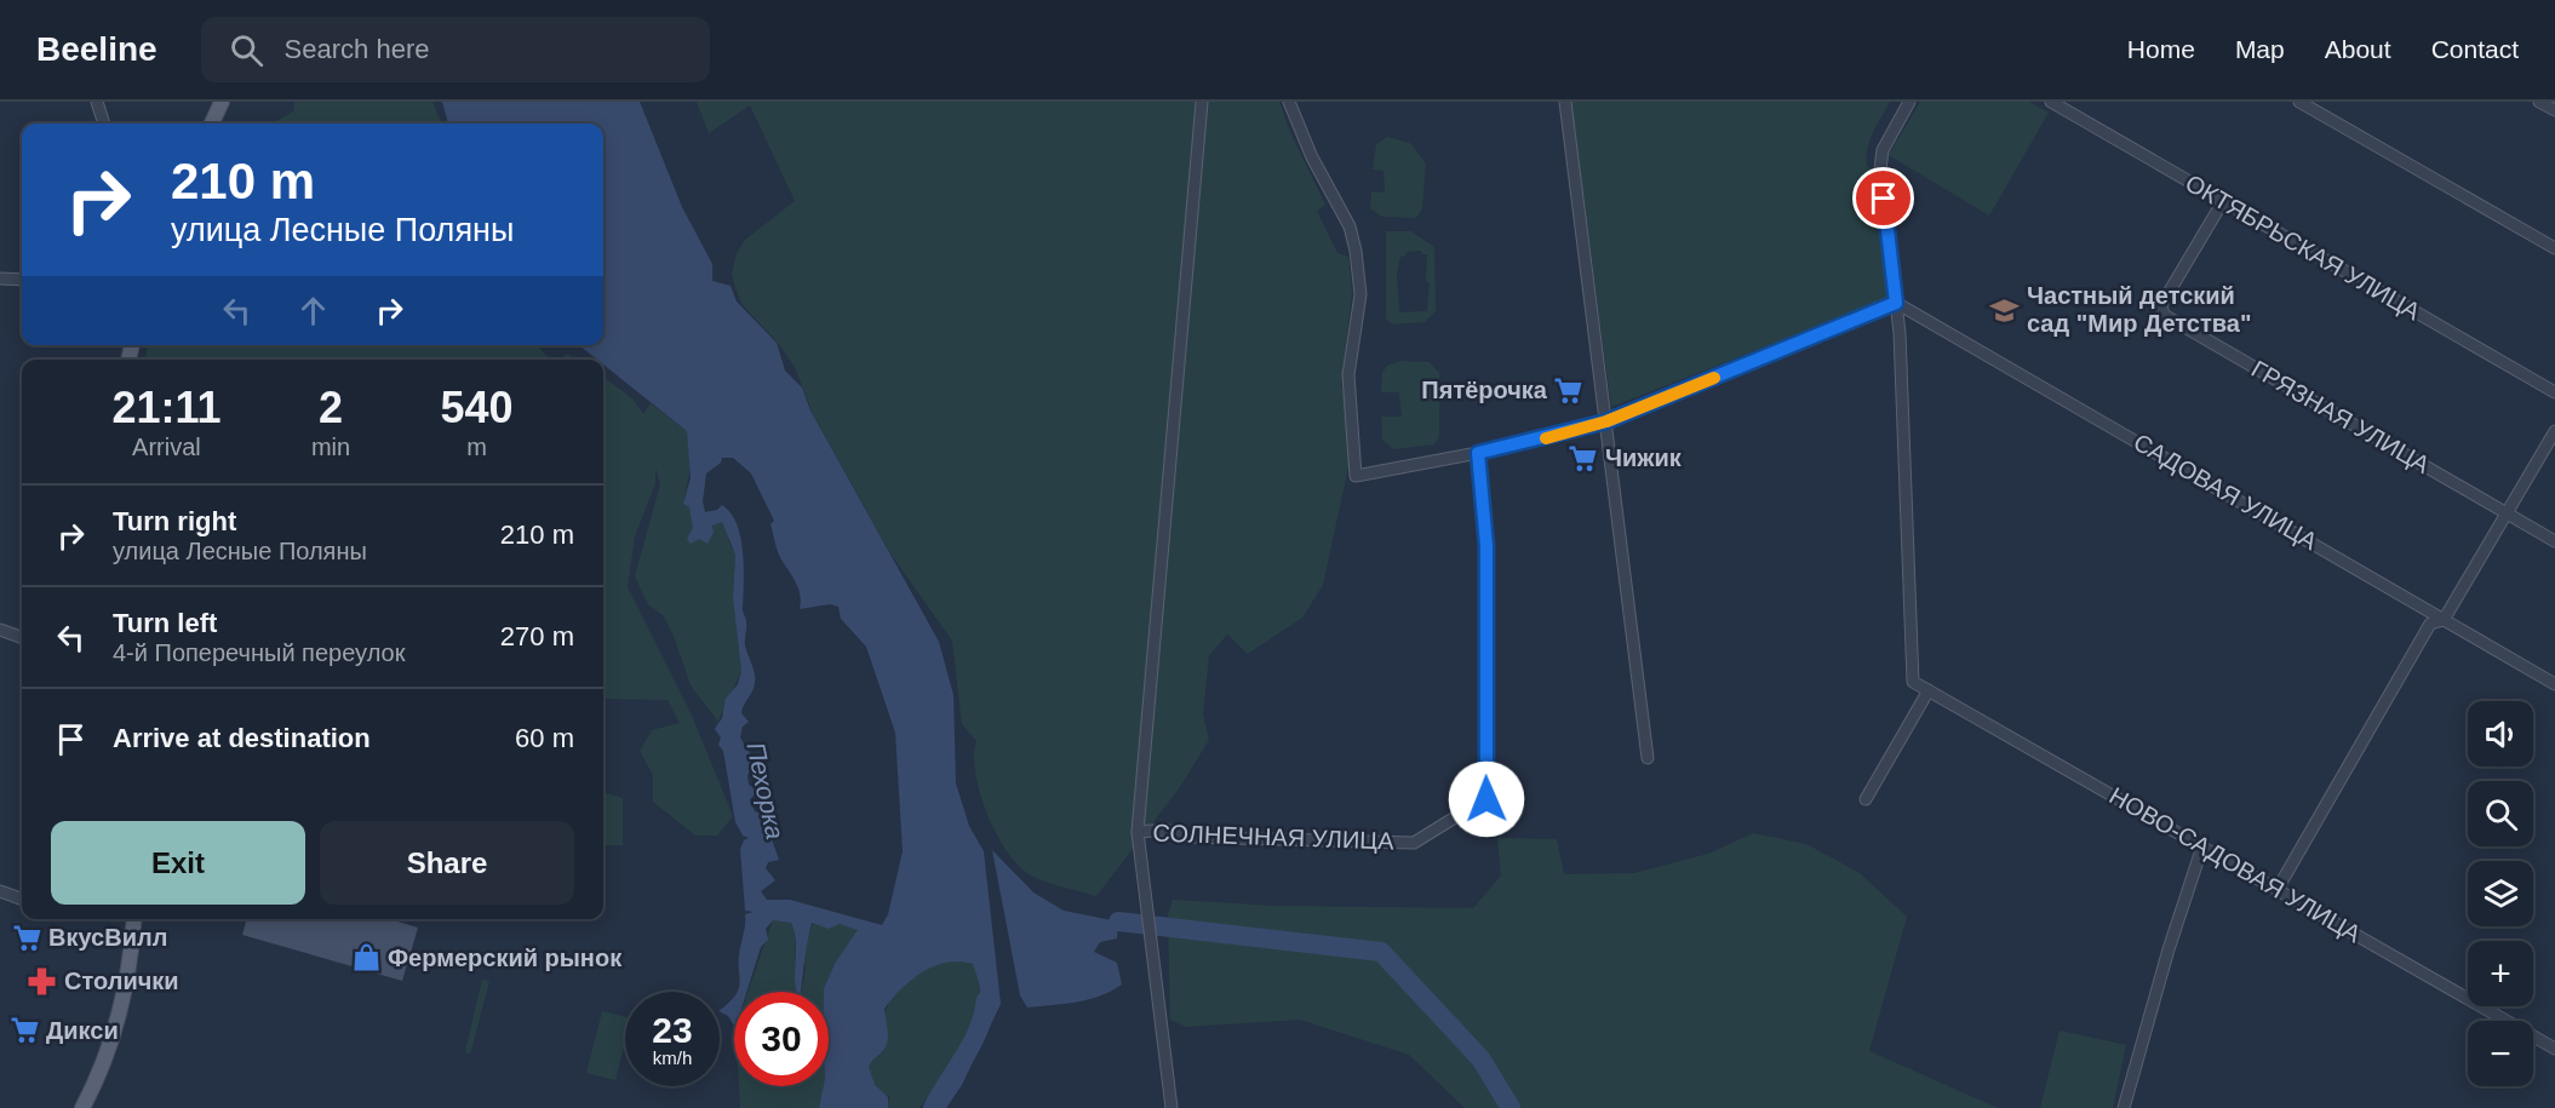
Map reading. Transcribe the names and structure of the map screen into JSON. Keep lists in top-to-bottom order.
{
  "streets": {
    "street": [
      "ОКТЯБРЬСКАЯ УЛИЦА",
      "ГРЯЗНАЯ УЛИЦА",
      "САДОВАЯ УЛИЦА",
      "СОЛНЕЧНАЯ УЛИЦА",
      "НОВО-САДОВАЯ УЛИЦА"
    ]
  },
  "crossings": [
    ["ОКТЯБРЬСКАЯ УЛИЦА", "ГРЯЗНАЯ УЛИЦА"],
    ["САДОВАЯ УЛИЦА", "НОВО-САДОВАЯ УЛИЦА"]
  ],
  "water": ["Пехорка"],
  "places": {
    "school or university": ["Частный детский сад \"Мир Детства\""],
    "supermarket": [
      "Пятёрочка",
      "Чижик",
      "ВкусВилл",
      "Дикси"
    ],
    "shop": ["Фермерский рынок"],
    "pharmacy": ["Столички"]
  },
  "page": {
    "header": "Beeline",
    "search": "Search here",
    "nav": [
      "Home",
      "Map",
      "About",
      "Contact"
    ],
    "turn": ["210 m", "улица Лесные Поляны"],
    "eta": [
      "21:11",
      "Arrival",
      "2",
      "min",
      "540",
      "m"
    ],
    "list": [
      {
        "name": "Turn right",
        "note": "улица Лесные Поляны",
        "value": "210 m"
      },
      {
        "name": "Turn left",
        "note": "4-й Поперечный переулок",
        "value": "270 m"
      },
      {
        "name": "Arrive at destination",
        "value": "60 m"
      }
    ],
    "map_buttons": ["+", "−"],
    "buttons": ["Exit", "Share"],
    "speed": "23 km/h",
    "limit": "30"
  }
}
